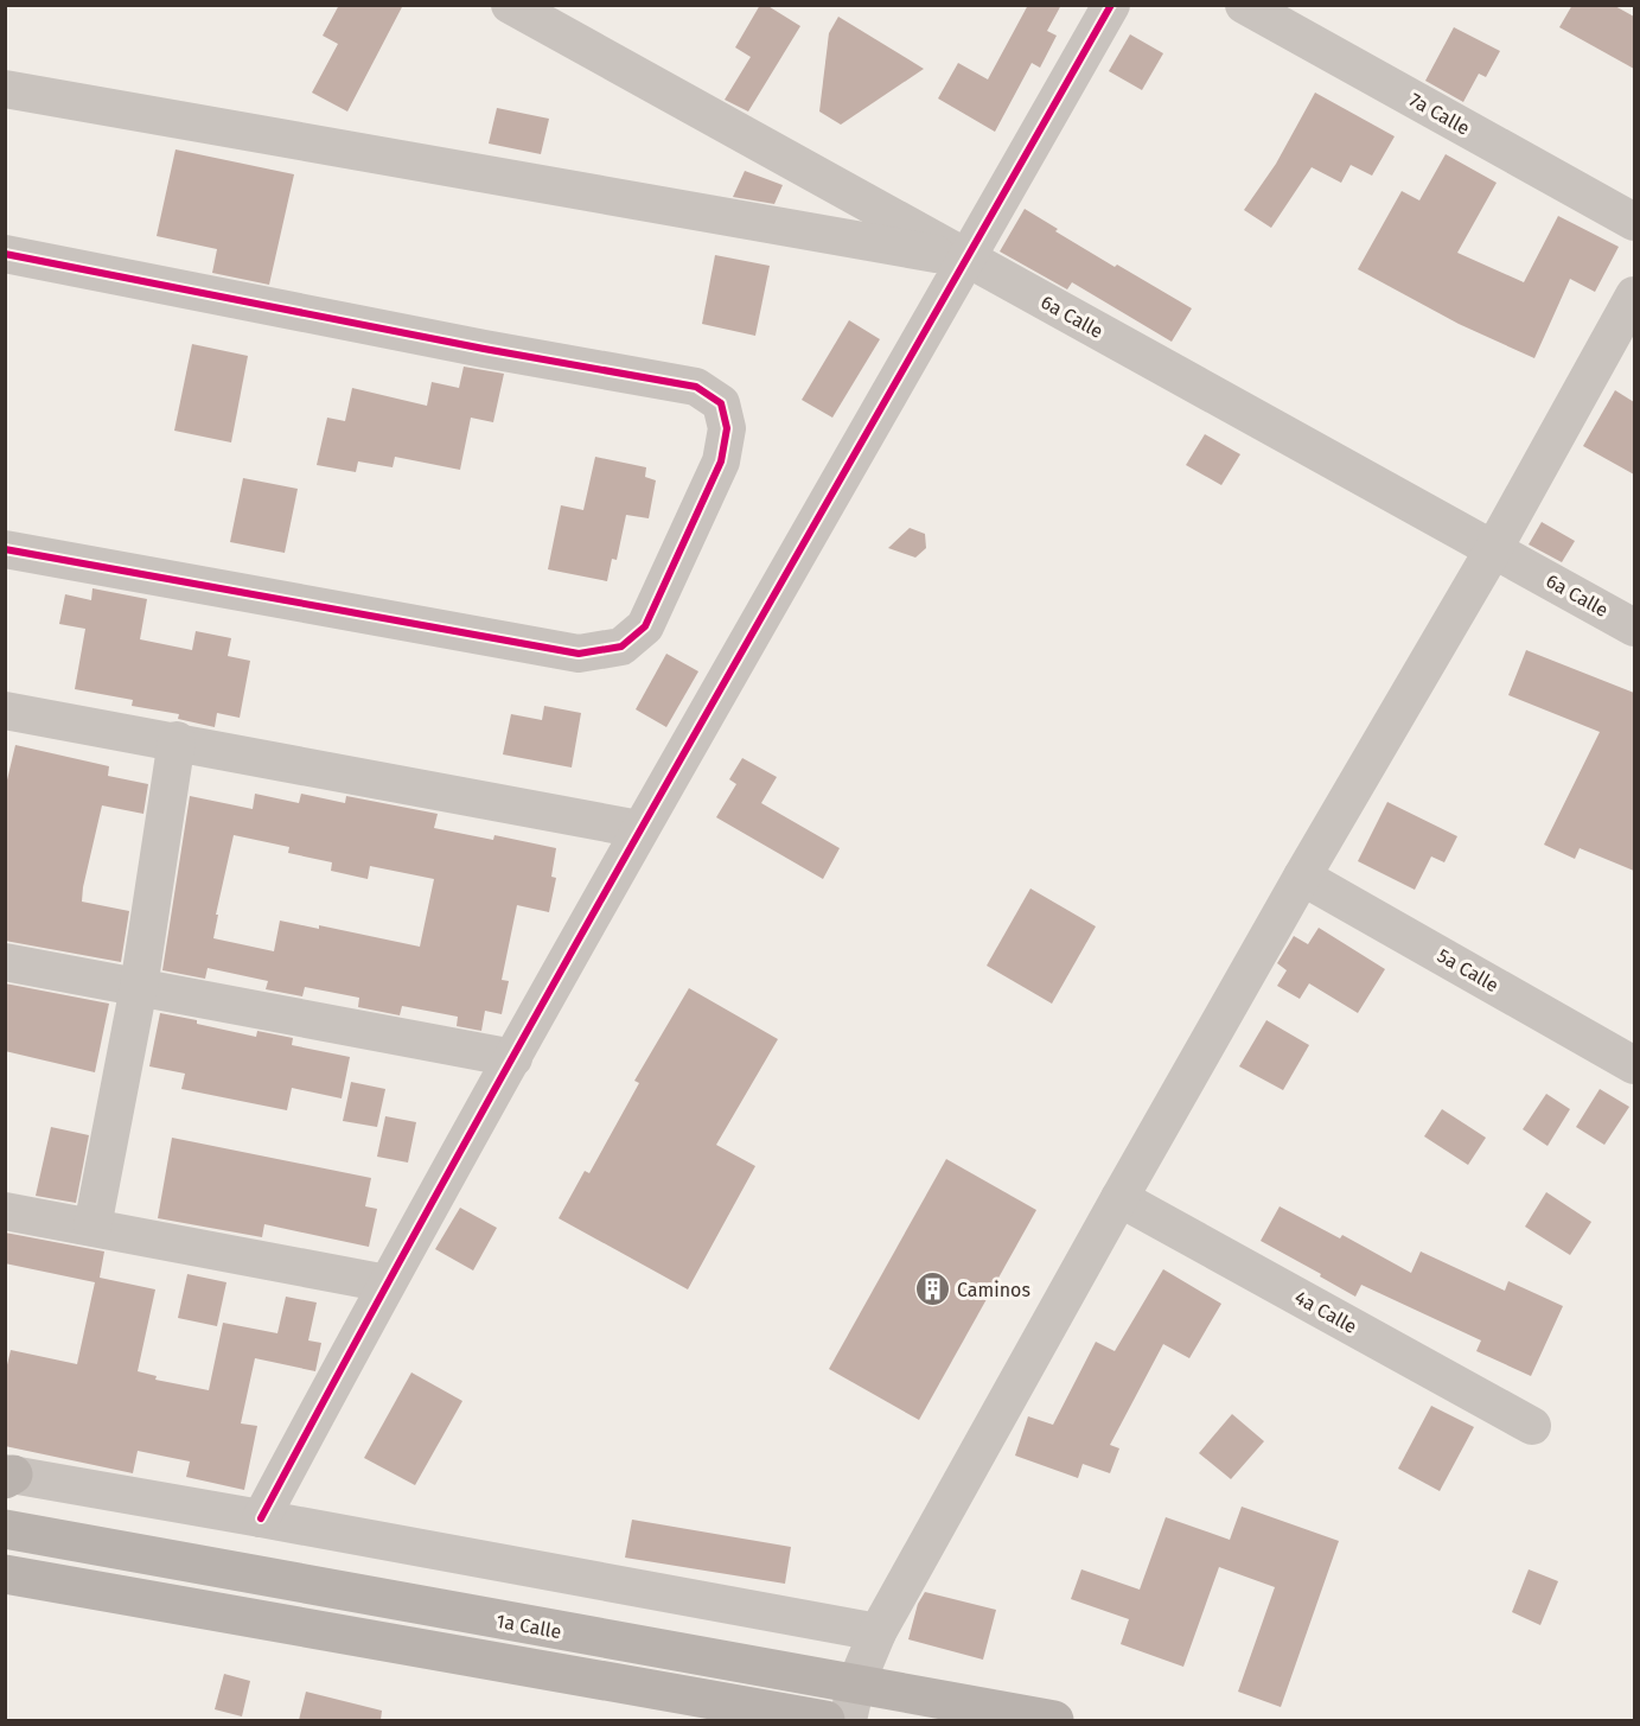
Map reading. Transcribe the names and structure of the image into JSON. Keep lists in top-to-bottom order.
{
  "streets": {
    "main road": ["1a Calle"],
    "street": [
      "7a Calle",
      "6a Calle",
      "5a Calle",
      "4a Calle"
    ]
  },
  "places": {
    "building": ["Caminos"]
  }
}
